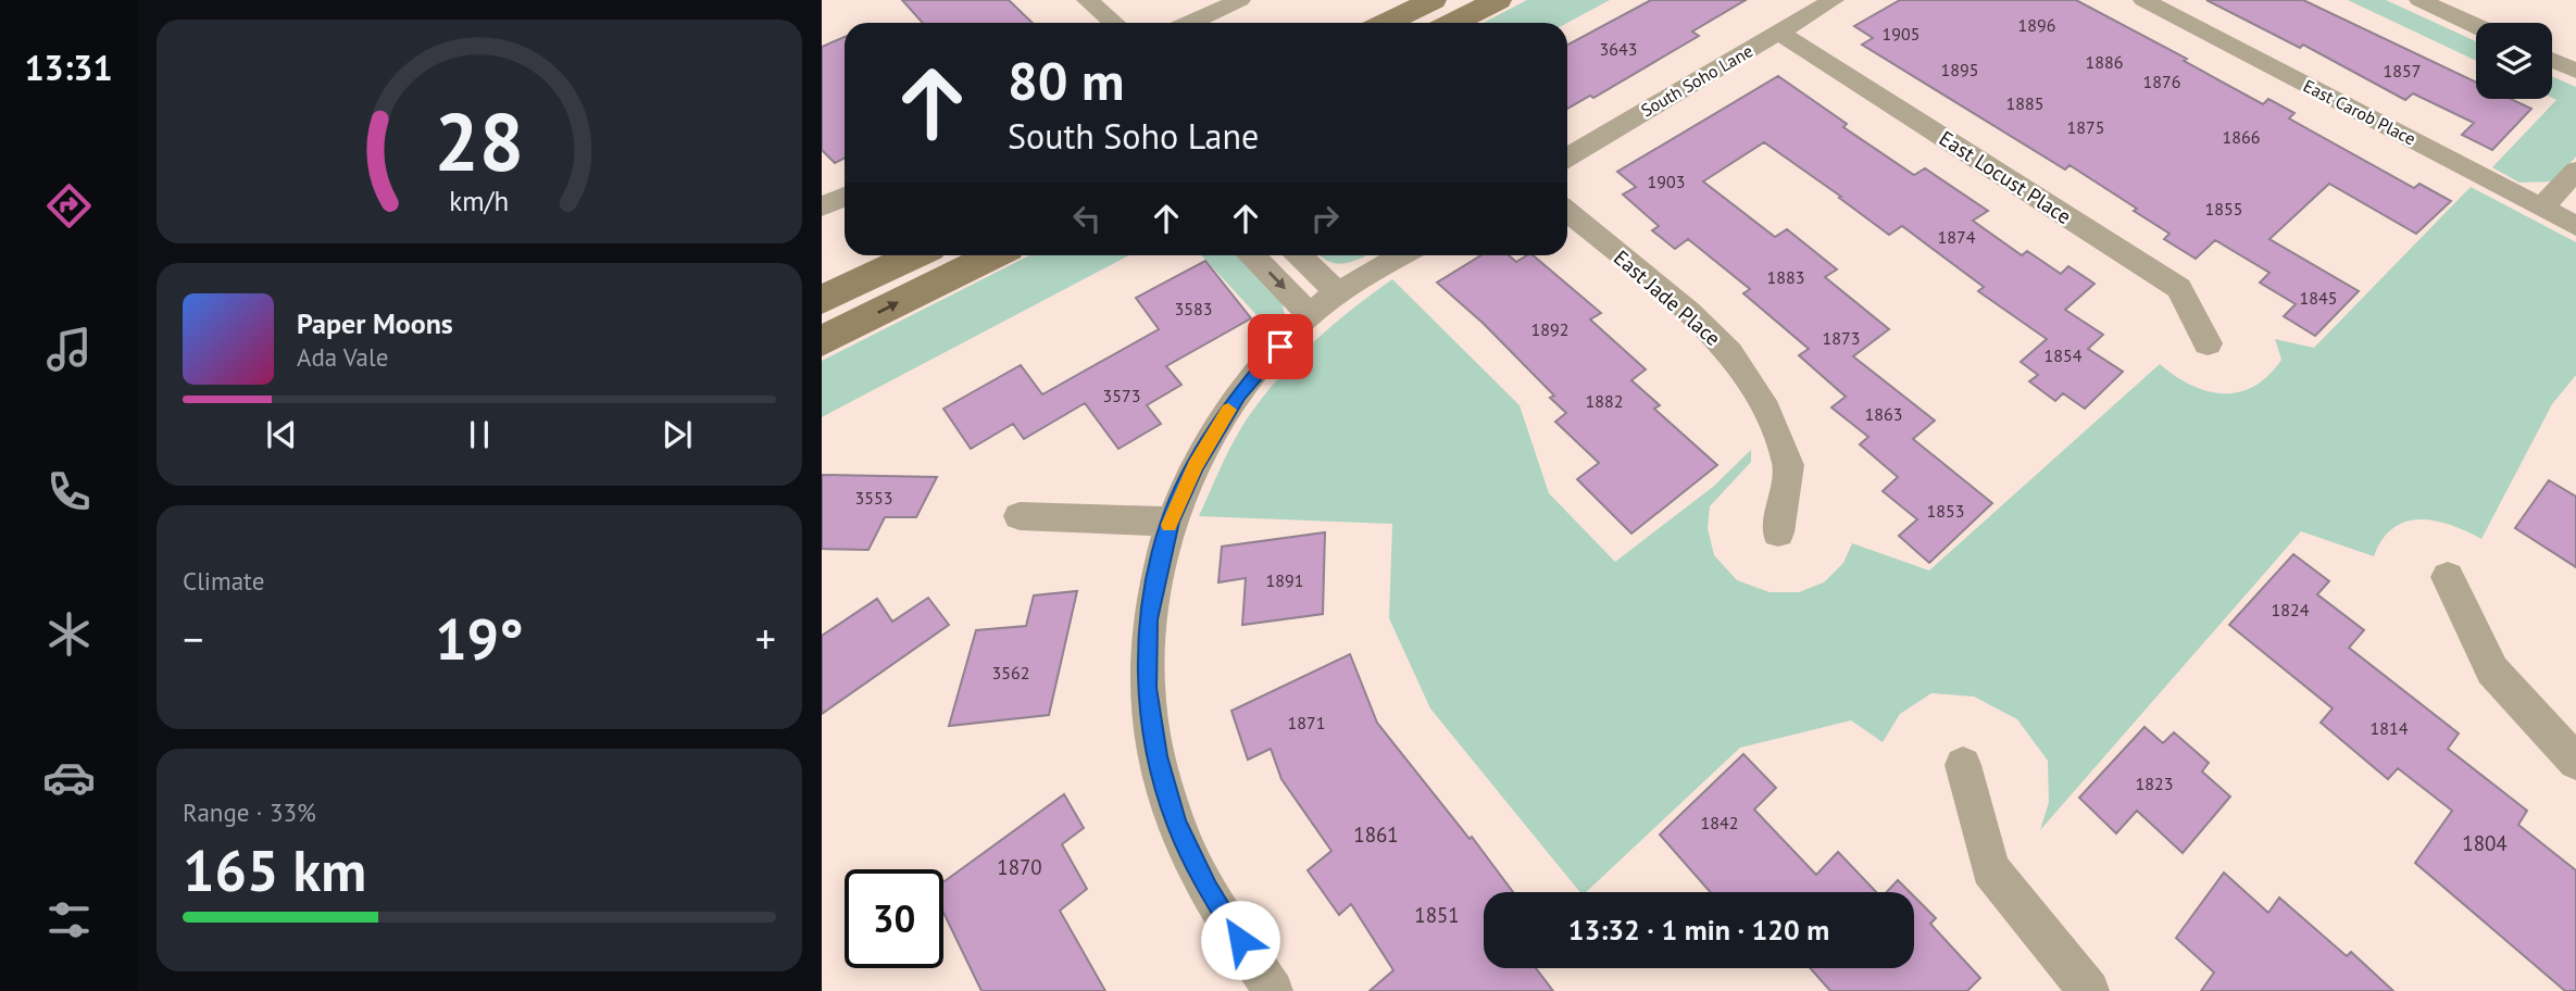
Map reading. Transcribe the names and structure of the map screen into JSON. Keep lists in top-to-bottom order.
{
  "streets": {
    "street": [
      "South Soho Lane",
      "East Carob Place",
      "East Locust Place",
      "East Jade Place"
    ]
  },
  "crossings": [
    ["South Soho Lane", "East Locust Place"]
  ],
  "house_numbers": [
    "1896",
    "1905",
    "3643",
    "1886",
    "1895",
    "1857",
    "1876",
    "1885",
    "1875",
    "1866",
    "1903",
    "1855",
    "1874",
    "1883",
    "1845",
    "3583",
    "1892",
    "1873",
    "1854",
    "3573",
    "1882",
    "1863",
    "3553",
    "1853",
    "1891",
    "1824",
    "3562",
    "1871",
    "1814",
    "1823",
    "1842",
    "1861",
    "1804",
    "1870",
    "1851"
  ],
  "page": {
    "tabs": "13:31",
    "turn": ["80 m", "South Soho Lane"],
    "song": ["Paper Moons", "Ada Vale"],
    "tile": [
      "Climate",
      ["Range · 33%", "165 km"]
    ],
    "heat": ["−", "19°", "+"],
    "limit": "30",
    "trip": "13:32 · 1 min · 120 m",
    "gauge": ["28", "km/h"]
  }
}
